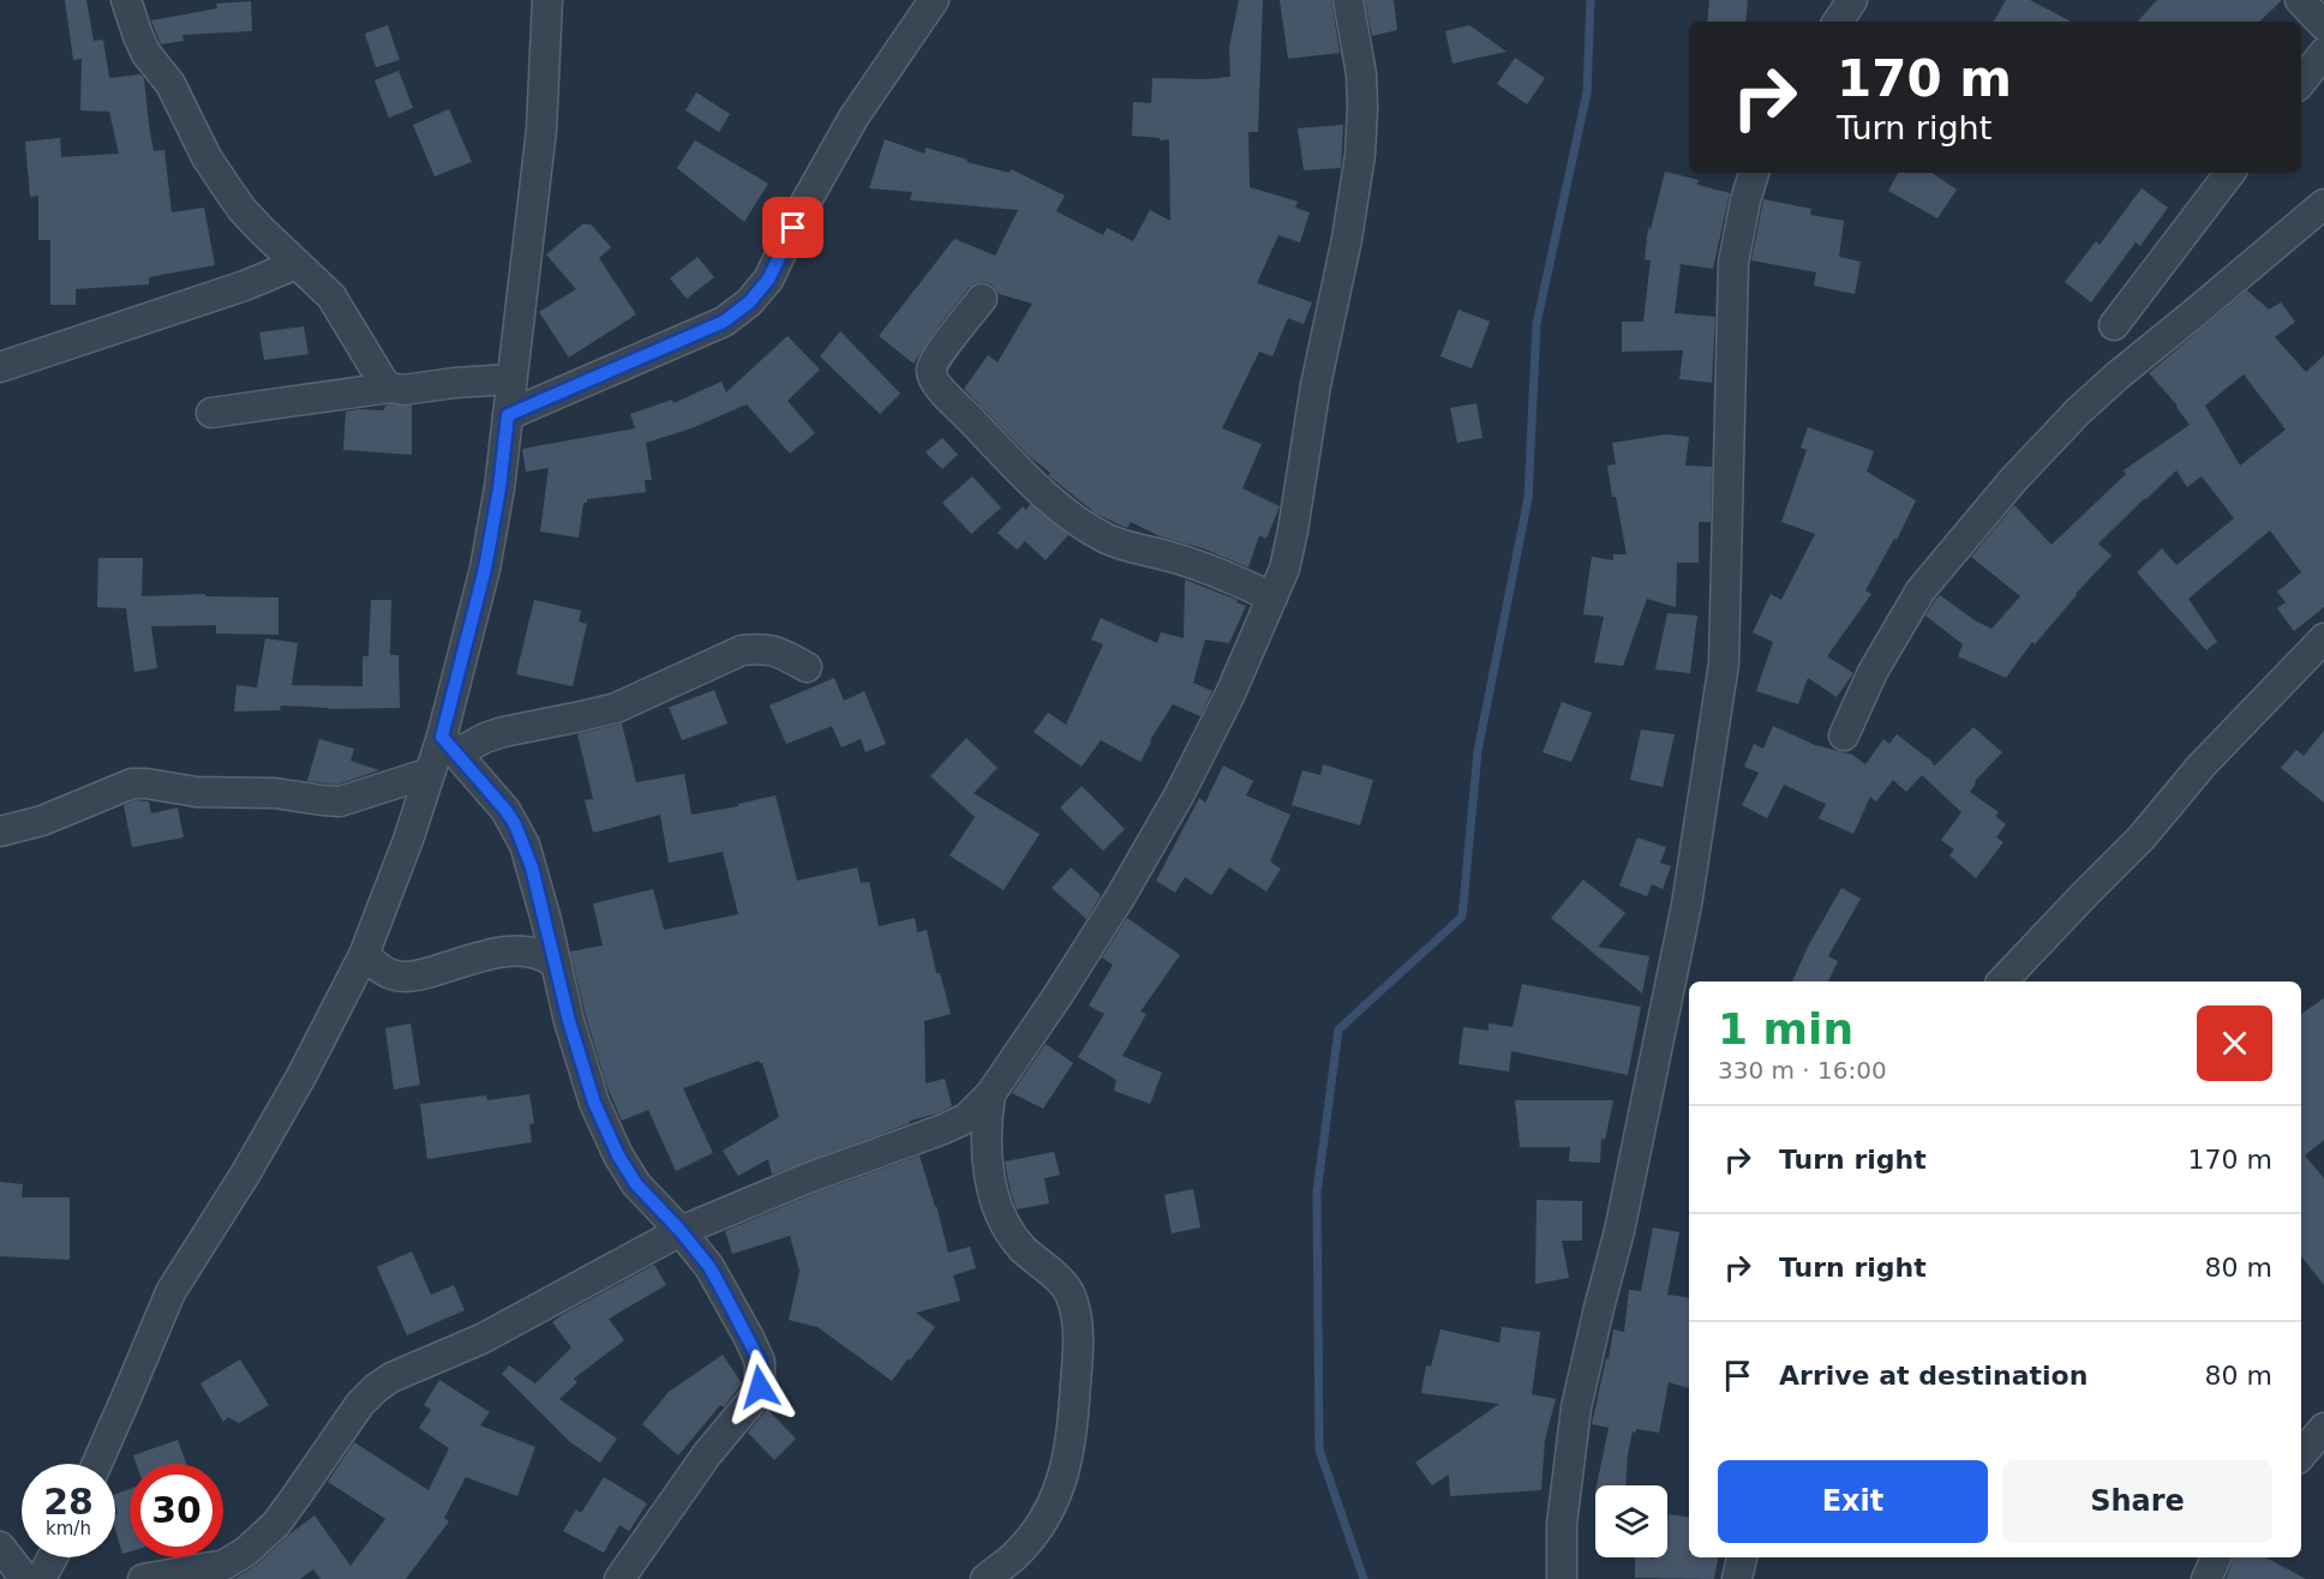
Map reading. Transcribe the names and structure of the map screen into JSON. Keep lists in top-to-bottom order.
{
  "page": {
    "turn": ["170 m", "Turn right"],
    "heading": ["1 min", "330 m · 16:00"],
    "list": [
      {
        "name": "Turn right",
        "value": "170 m"
      },
      {
        "name": "Turn right",
        "value": "80 m"
      },
      {
        "name": "Arrive at destination",
        "value": "80 m"
      }
    ],
    "buttons": ["Exit", "Share"],
    "speed": "28 km/h",
    "limit": "30"
  }
}
